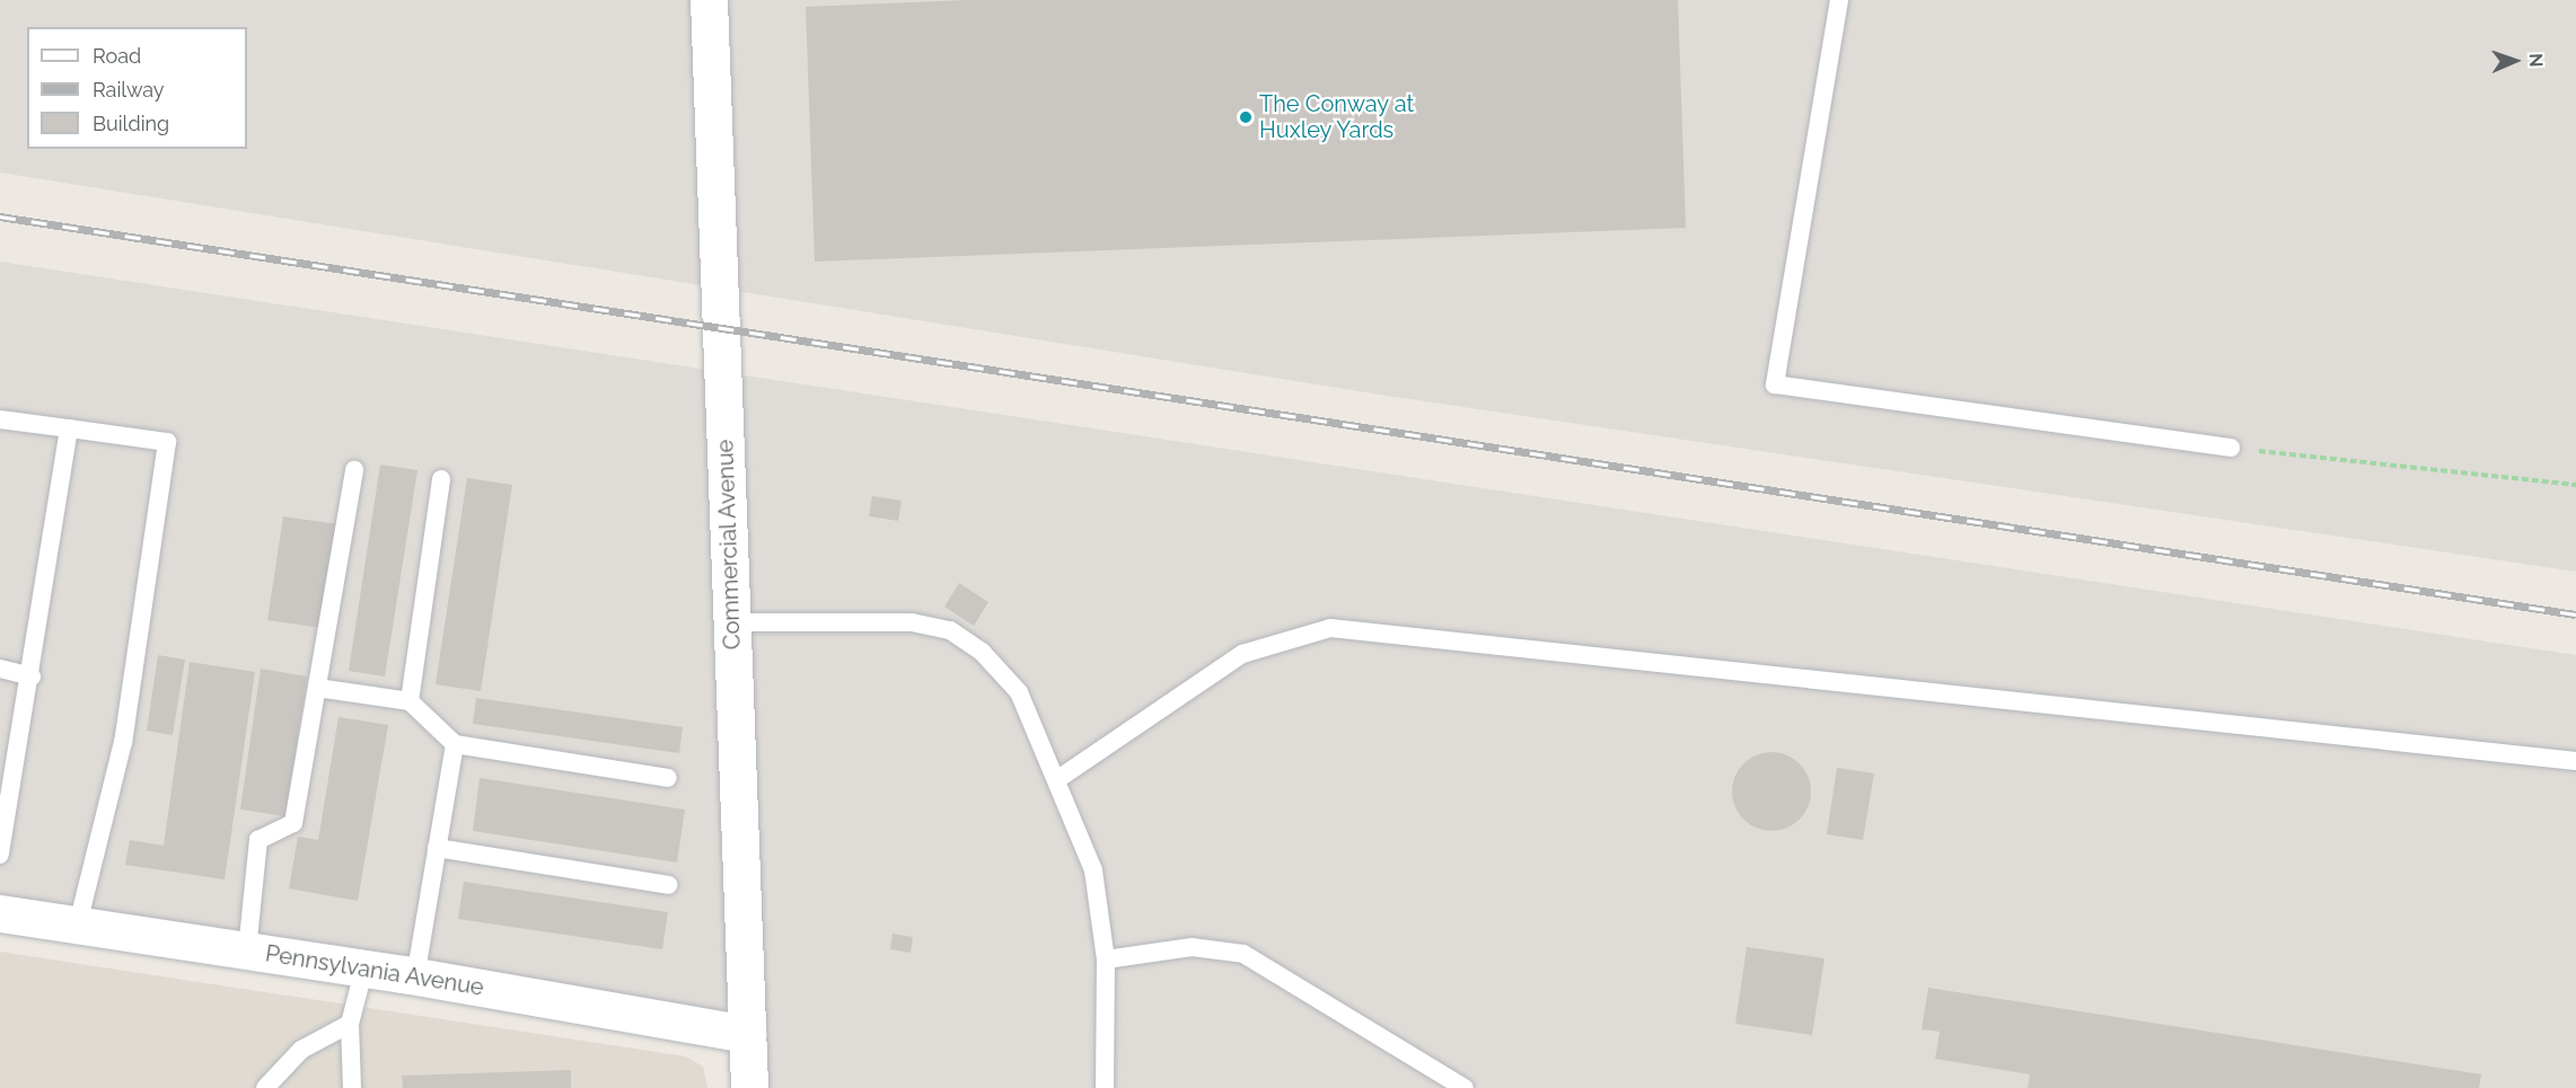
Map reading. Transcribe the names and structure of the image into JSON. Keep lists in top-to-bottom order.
{
  "streets": {
    "street": ["Commercial Avenue", "Pennsylvania Avenue"]
  },
  "crossings": [
    ["Commercial Avenue", "Pennsylvania Avenue"]
  ],
  "places": ["The Conway at Huxley Yards"],
  "legend": ["Road", "Railway", "Building"],
  "north": "right"
}
